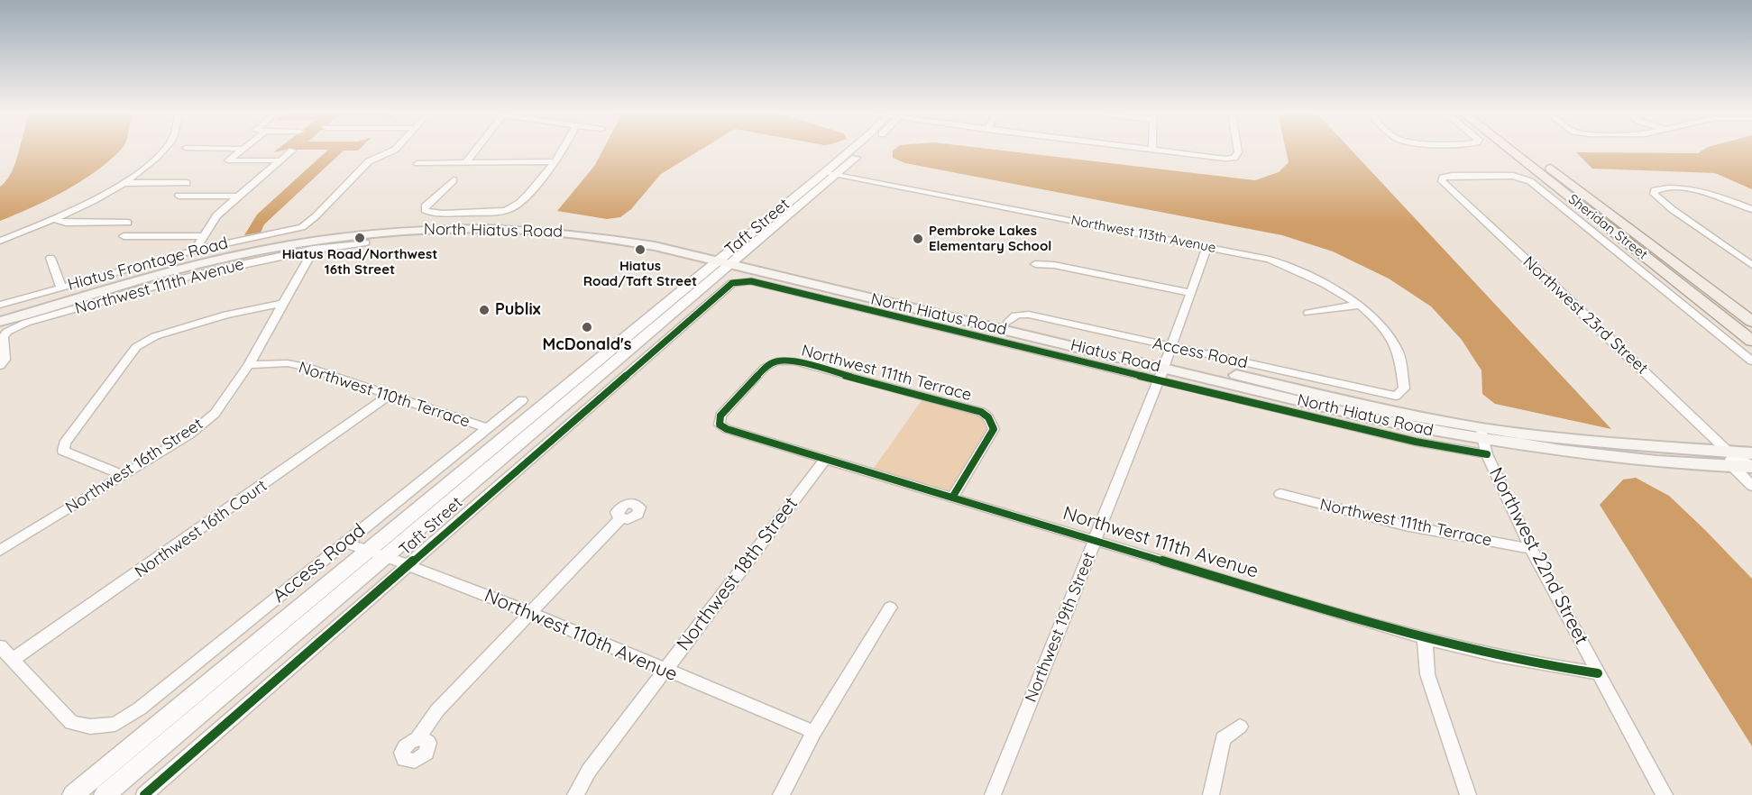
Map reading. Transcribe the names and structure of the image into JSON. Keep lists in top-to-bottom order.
{
  "streets": {
    "main road": ["Sheridan Street", "North Hiatus Road"],
    "street": [
      "Taft Street",
      "Northwest 113th Avenue",
      "Hiatus Frontage Road",
      "Northwest 111th Avenue",
      "Northwest 23rd Street",
      "Access Road",
      "Hiatus Road",
      "Northwest 111th Terrace",
      "Northwest 110th Terrace",
      "Northwest 16th Street",
      "Northwest 16th Court",
      "Northwest 22nd Street",
      "Northwest 18th Street",
      "Northwest 19th Street",
      "Northwest 110th Avenue"
    ]
  },
  "crossings": [
    ["Taft Street", "North Hiatus Road"],
    ["Taft Street", "Northwest 113th Avenue"],
    ["Taft Street", "Hiatus Road"],
    ["Taft Street", "Northwest 110th Avenue"],
    ["Sheridan Street", "Northwest 23rd Street"],
    ["North Hiatus Road", "Hiatus Frontage Road"],
    ["North Hiatus Road", "Northwest 111th Avenue"],
    ["North Hiatus Road", "Northwest 23rd Street"],
    ["North Hiatus Road", "Access Road"],
    ["North Hiatus Road", "Hiatus Road"],
    ["North Hiatus Road", "Northwest 22nd Street"],
    ["North Hiatus Road", "Northwest 19th Street"],
    ["Northwest 113th Avenue", "Access Road"],
    ["Northwest 113th Avenue", "Northwest 19th Street"],
    ["Hiatus Frontage Road", "Northwest 111th Avenue"],
    ["Northwest 111th Avenue", "Northwest 111th Terrace"],
    ["Northwest 111th Avenue", "Northwest 16th Street"],
    ["Northwest 111th Avenue", "Northwest 22nd Street"],
    ["Northwest 111th Avenue", "Northwest 18th Street"],
    ["Northwest 111th Avenue", "Northwest 19th Street"],
    ["Access Road", "Hiatus Road"],
    ["Access Road", "Northwest 110th Terrace"],
    ["Access Road", "Northwest 16th Court"],
    ["Access Road", "Northwest 19th Street"],
    ["Access Road", "Northwest 110th Avenue"],
    ["Hiatus Road", "Northwest 22nd Street"],
    ["Hiatus Road", "Northwest 19th Street"],
    ["Northwest 111th Terrace", "Northwest 22nd Street"],
    ["Northwest 110th Terrace", "Northwest 16th Street"],
    ["Northwest 110th Terrace", "Northwest 16th Court"],
    ["Northwest 18th Street", "Northwest 110th Avenue"]
  ],
  "places": [
    "Hiatus Road/Northwest 16th Street",
    "Pembroke Lakes Elementary School",
    "Hiatus Road/Taft Street",
    "Publix",
    "McDonald's"
  ]
}
